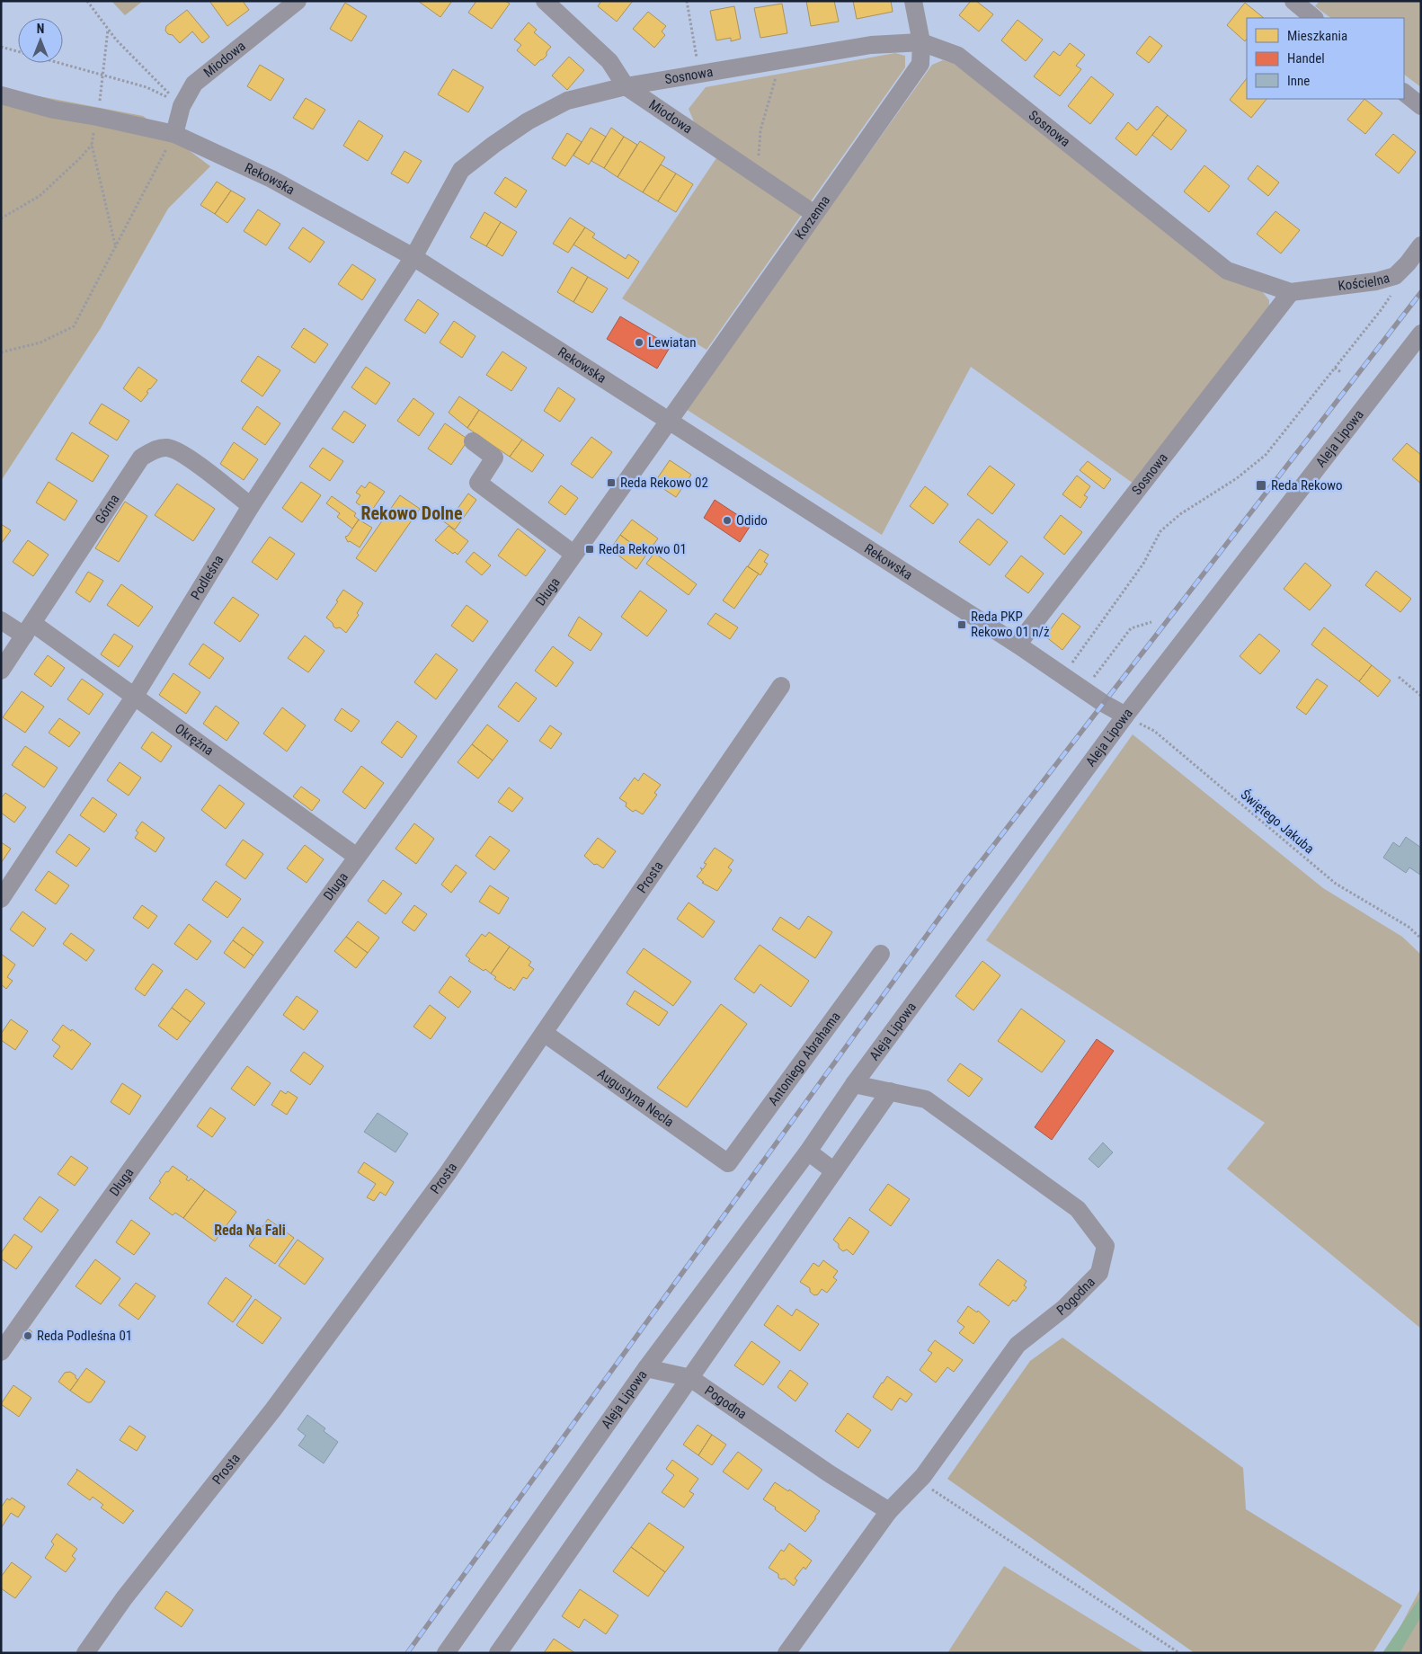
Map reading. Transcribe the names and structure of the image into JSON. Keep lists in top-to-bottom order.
{
  "streets": {
    "street": [
      "Miodowa",
      "Sosnowa",
      "Rekowska",
      "Korzenna",
      "Kościelna",
      "Aleja Lipowa",
      "Górna",
      "Podleśna",
      "Długa",
      "Okrężna",
      "Prosta",
      "Antoniego Abrahama",
      "Augustyna Necla",
      "Pogodna"
    ],
    "path": ["Świętego Jakuba"]
  },
  "crossings": [
    ["Miodowa", "Sosnowa"],
    ["Miodowa", "Rekowska"],
    ["Miodowa", "Korzenna"],
    ["Sosnowa", "Rekowska"],
    ["Sosnowa", "Korzenna"],
    ["Sosnowa", "Kościelna"],
    ["Sosnowa", "Podleśna"],
    ["Rekowska", "Korzenna"],
    ["Rekowska", "Aleja Lipowa"],
    ["Rekowska", "Podleśna"],
    ["Rekowska", "Długa"],
    ["Rekowska", "Świętego Jakuba"],
    ["Korzenna", "Długa"],
    ["Aleja Lipowa", "Świętego Jakuba"],
    ["Aleja Lipowa", "Pogodna"],
    ["Górna", "Podleśna"],
    ["Górna", "Okrężna"],
    ["Podleśna", "Okrężna"],
    ["Długa", "Okrężna"],
    ["Prosta", "Augustyna Necla"],
    ["Antoniego Abrahama", "Augustyna Necla"]
  ],
  "districts": ["Rekowo Dolne", "Reda Na Fali"],
  "places": {
    "other": ["Lewiatan", "Odido", "Reda Podleśna 01"],
    "transit": [
      "Reda Rekowo 02",
      "Reda Rekowo",
      "Reda Rekowo 01",
      "Reda PKP Rekowo 01 n/ż"
    ]
  },
  "legend": ["Mieszkania", "Handel", "Inne"],
  "north": "top"
}
